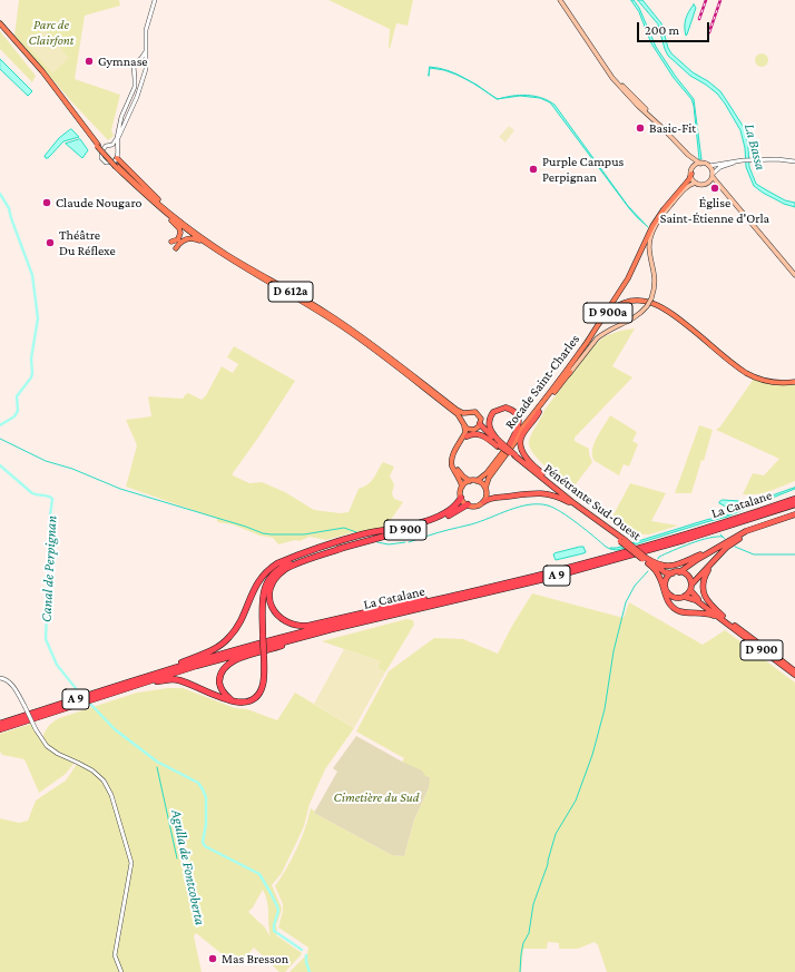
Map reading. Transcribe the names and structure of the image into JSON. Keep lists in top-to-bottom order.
{
  "streets": {
    "highway": [
      "D 900a",
      "Pénétrante Sud-Ouest",
      "La Catalane",
      "D 900",
      "A 9"
    ],
    "main road": ["D 612a", "Rocade Saint-Charles"]
  },
  "crossings": [
    ["D 900a", "Rocade Saint-Charles"],
    ["D 900a", "Pénétrante Sud-Ouest"],
    ["Rocade Saint-Charles", "D 900"],
    ["Pénétrante Sud-Ouest", "D 900"]
  ],
  "water": ["La Bassa", "Canal de Perpignan", "Agulla de Fontcoberta"],
  "parks": ["Parc de Clairfont", "Cimetière du Sud"],
  "places": [
    "Gymnase",
    "Basic-Fit",
    "Purple Campus Perpignan",
    "Église Saint-Étienne d'Orla",
    "Claude Nougaro",
    "Théâtre Du Réflexe",
    "Mas Bresson"
  ],
  "scale_bar": "200 m"
}
